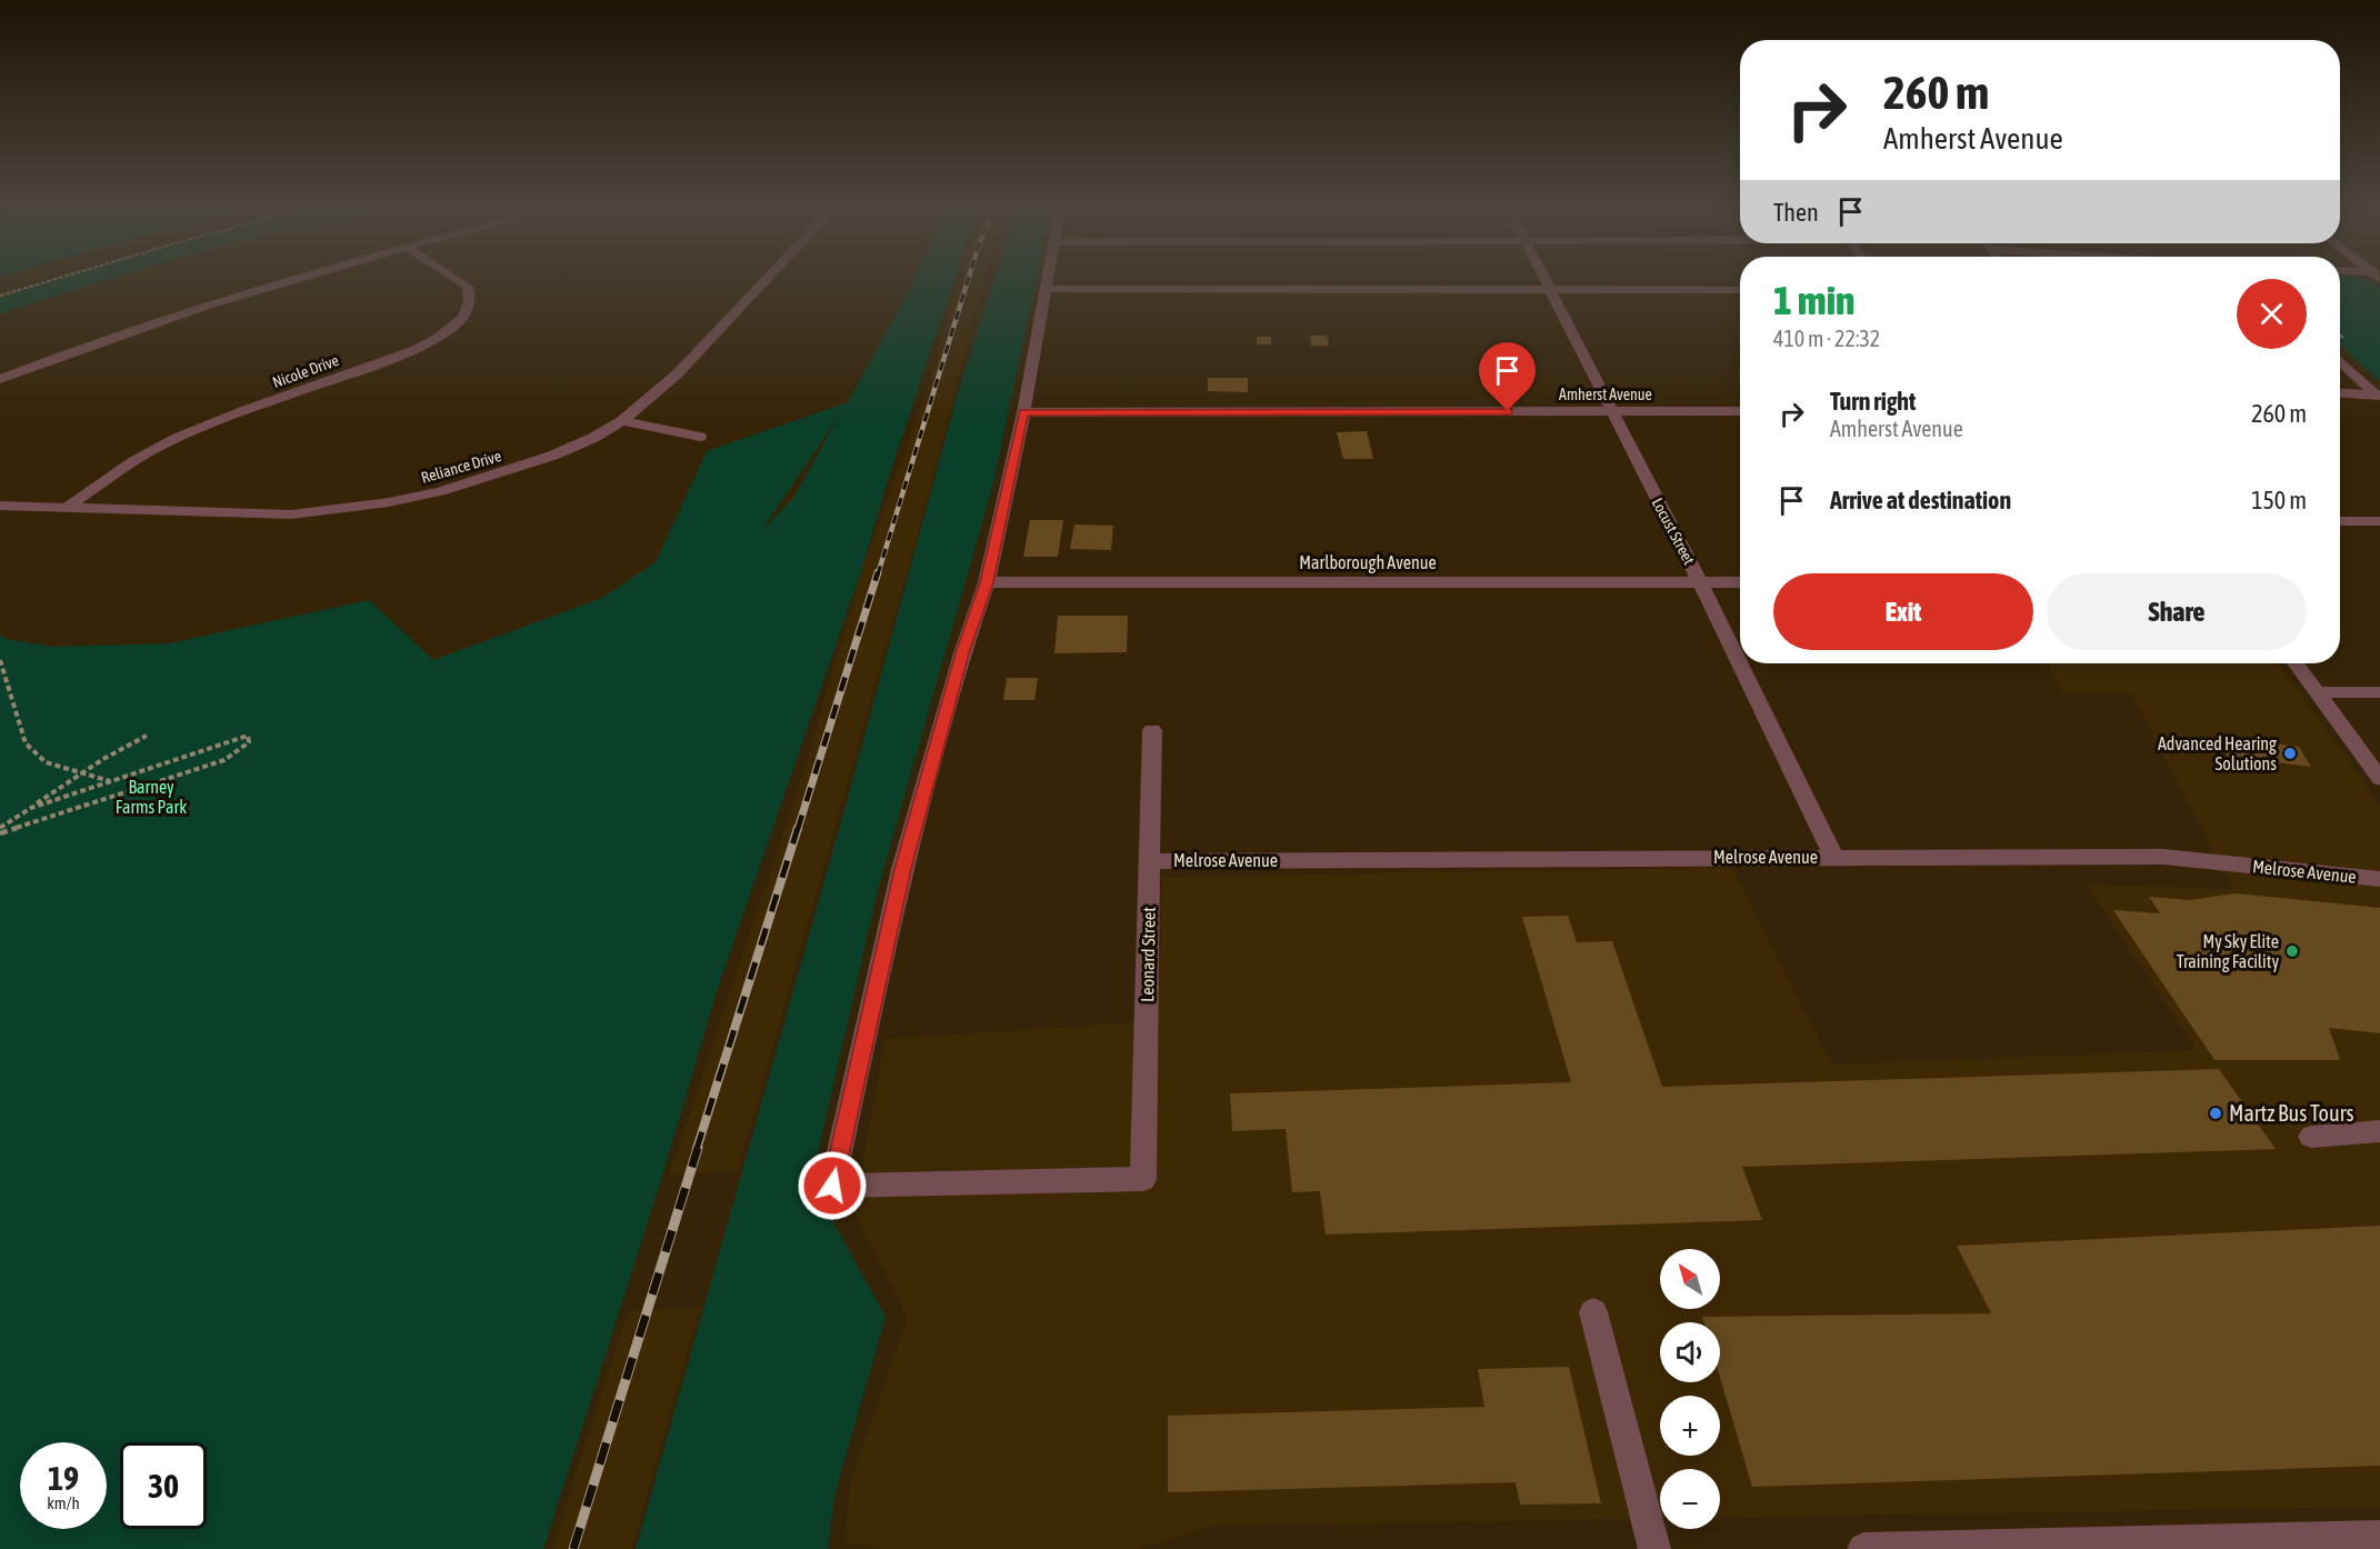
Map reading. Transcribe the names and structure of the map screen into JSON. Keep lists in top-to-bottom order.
{
  "streets": {
    "street": [
      "Nicole Drive",
      "Amherst Avenue",
      "Reliance Drive",
      "Locust Street",
      "Marlborough Avenue",
      "Melrose Avenue",
      "Leonard Street"
    ]
  },
  "crossings": [
    ["Nicole Drive", "Reliance Drive"],
    ["Amherst Avenue", "Locust Street"],
    ["Locust Street", "Marlborough Avenue"],
    ["Locust Street", "Melrose Avenue"],
    ["Marlborough Avenue", "Leonard Street"],
    ["Melrose Avenue", "Leonard Street"]
  ],
  "parks": ["Barney Farms Park"],
  "places": ["Advanced Hearing Solutions", "My Sky Elite Training Facility", "Martz Bus Tours"],
  "north": "top left",
  "page": {
    "turn": ["260 m", "Amherst Avenue"],
    "then": "Then",
    "heading": ["1 min", "410 m · 22:32"],
    "list": [
      {
        "name": "Turn right",
        "note": "Amherst Avenue",
        "value": "260 m"
      },
      {
        "name": "Arrive at destination",
        "value": "150 m"
      }
    ],
    "buttons": ["Exit", "Share"],
    "map_buttons": ["+", "−"],
    "speed": "19 km/h",
    "limit": "30"
  }
}
